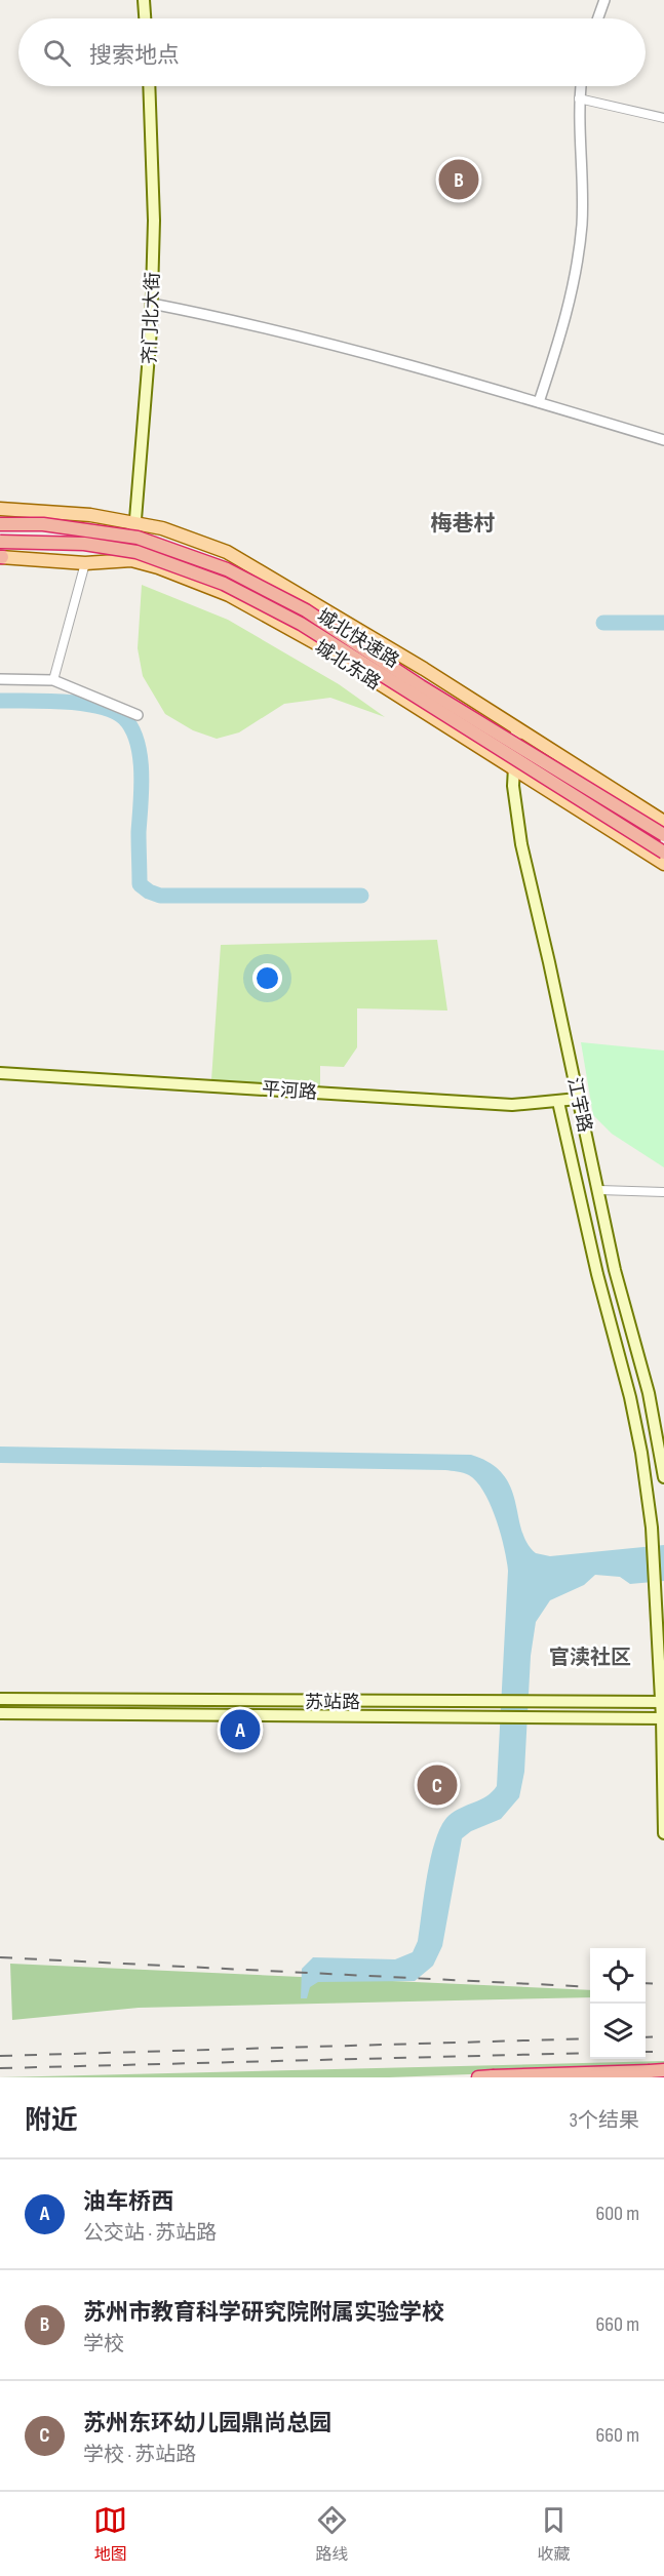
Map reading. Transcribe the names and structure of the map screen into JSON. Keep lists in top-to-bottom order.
{
  "streets": {
    "highway": ["城北快速路"],
    "main road": [
      "齐门北大街",
      "城北东路",
      "平河路",
      "江宇路",
      "苏站路"
    ]
  },
  "crossings": [
    ["齐门北大街", "城北东路"],
    ["城北东路", "江宇路"],
    ["平河路", "江宇路"],
    ["江宇路", "苏站路"]
  ],
  "districts": ["梅巷村", "官渎社区"],
  "page": {
    "search": "搜索地点",
    "pins": ["B", "A", "C"],
    "heading": ["附近", "3个结果"],
    "list": [
      {
        "mark": "A",
        "name": "油车桥西",
        "note": "公交站 · 苏站路",
        "value": "600 m"
      },
      {
        "mark": "B",
        "name": "苏州市教育科学研究院附属实验学校",
        "note": "学校",
        "value": "660 m"
      },
      {
        "mark": "C",
        "name": "苏州东环幼儿园鼎尚总园",
        "note": "学校 · 苏站路",
        "value": "660 m"
      }
    ],
    "nav": ["地图", "路线", "收藏"]
  }
}
